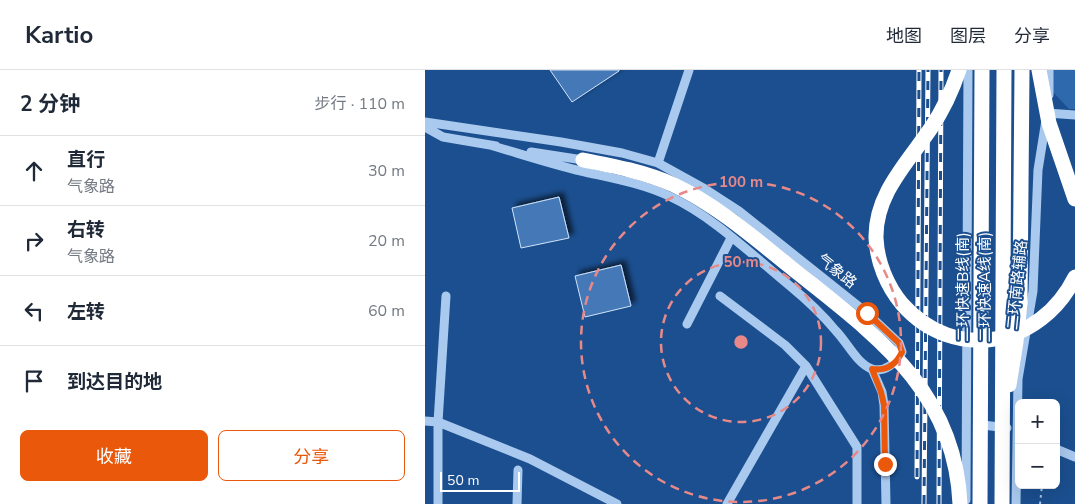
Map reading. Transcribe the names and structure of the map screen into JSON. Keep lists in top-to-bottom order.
{
  "streets": {
    "highway": ["二环快速B线(南)", "二环快速A线(南)"],
    "street": ["气象路", "二环南路辅路"]
  },
  "scale_bar": "50 m",
  "page": {
    "header": "Kartio",
    "nav": ["地图", "图层", "分享"],
    "heading": ["2 分钟", "步行 · 110 m"],
    "list": [
      ["直行", "气象路", "30 m"],
      ["右转", "气象路", "20 m"],
      ["左转", "60 m"],
      "到达目的地"
    ],
    "map_buttons": ["+", "−"],
    "buttons": ["收藏", "分享"],
    "scale": "50 m"
  },
  "rings": ["100 m", "50 m"]
}
